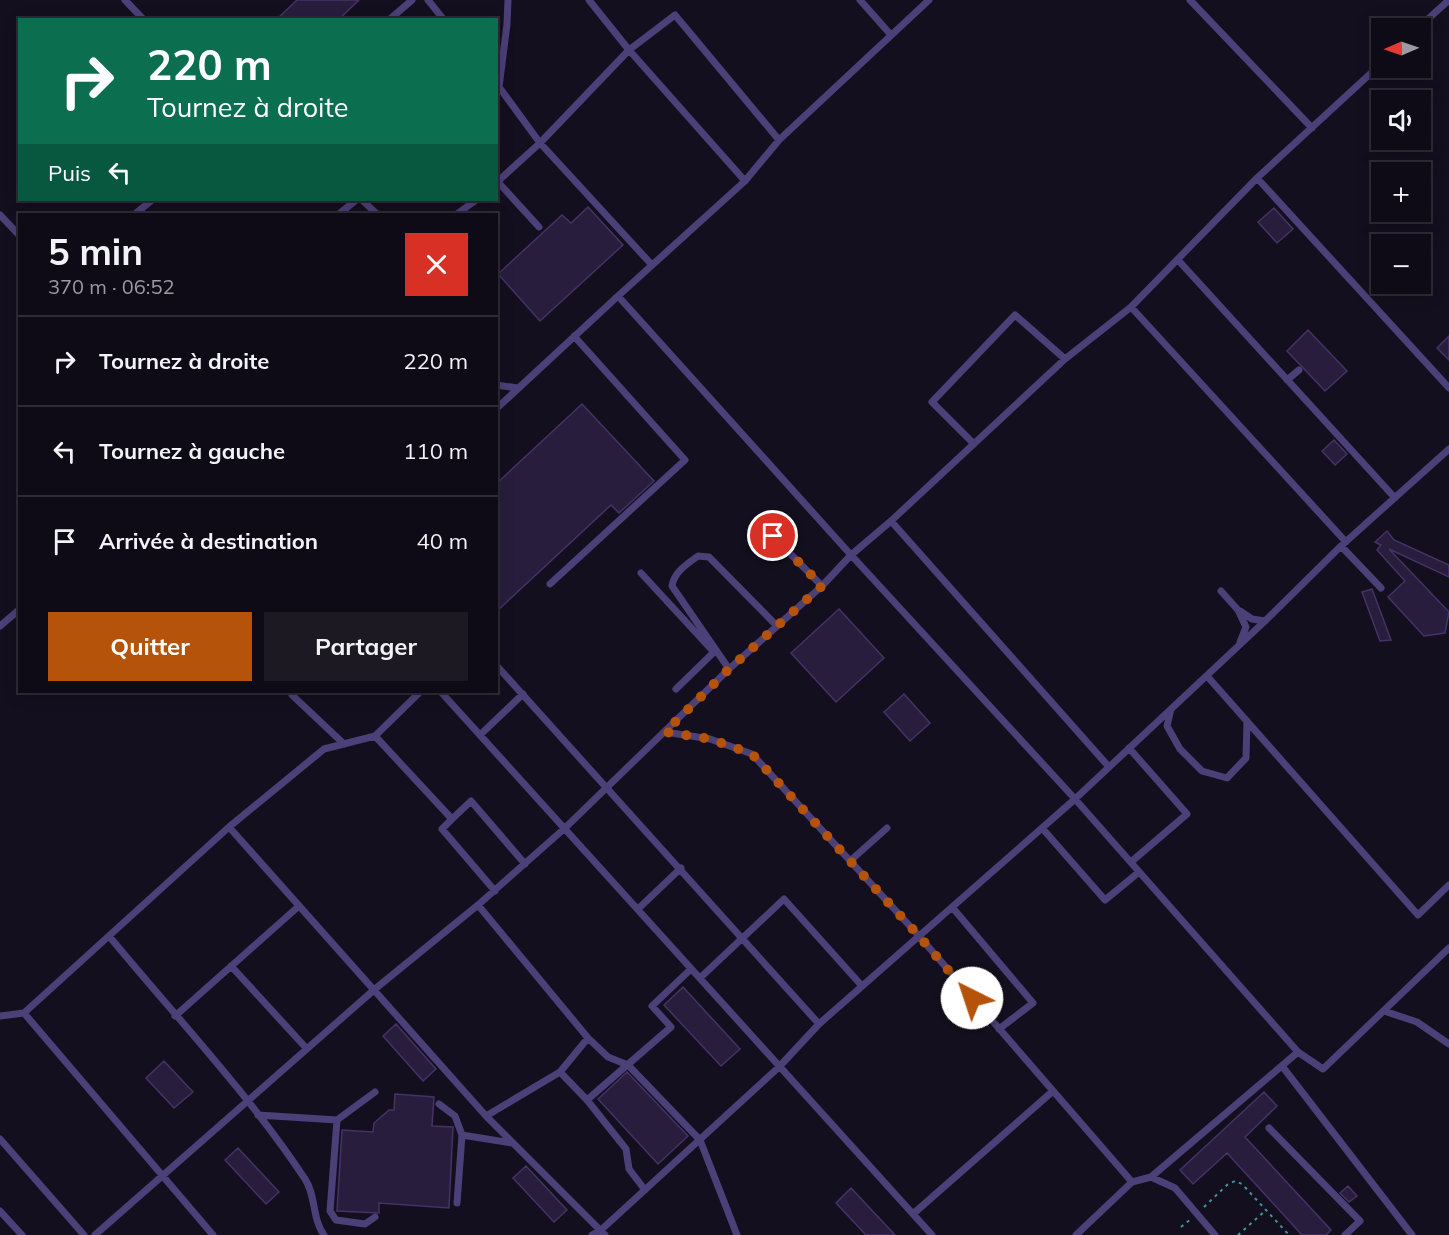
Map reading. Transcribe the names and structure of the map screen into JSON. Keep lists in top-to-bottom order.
{
  "north": "left",
  "page": {
    "map_buttons": ["+", "−"],
    "turn": ["220 m", "Tournez à droite"],
    "then": "Puis",
    "heading": ["5 min", "370 m · 06:52"],
    "list": [
      {
        "name": "Tournez à droite",
        "value": "220 m"
      },
      {
        "name": "Tournez à gauche",
        "value": "110 m"
      },
      {
        "name": "Arrivée à destination",
        "value": "40 m"
      }
    ],
    "buttons": ["Quitter", "Partager"]
  }
}
